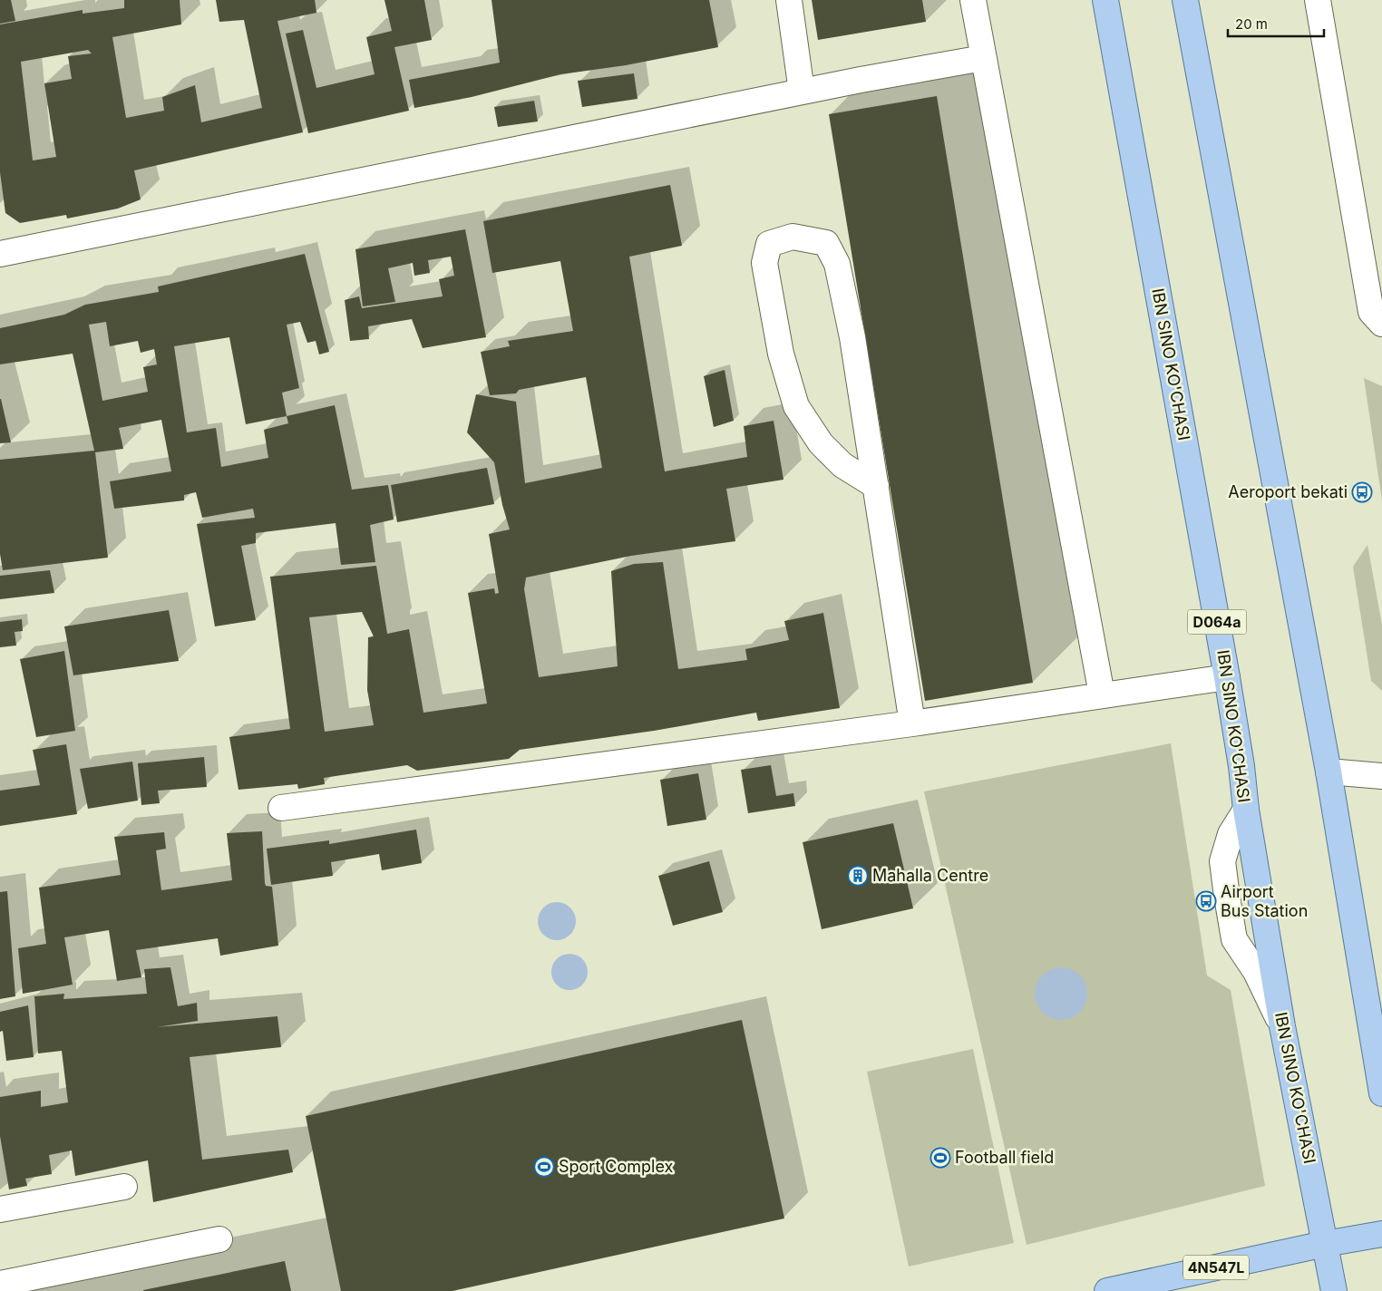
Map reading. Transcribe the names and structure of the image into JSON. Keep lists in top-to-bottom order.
{
  "streets": {
    "main road": ["IBN SINO KO'CHASI", "D064a", "4N547L"]
  },
  "crossings": [
    ["IBN SINO KO'CHASI", "4N547L"]
  ],
  "places": {
    "bus stop": ["Aeroport bekati", "Airport Bus Station"],
    "building": ["Mahalla Centre"],
    "sports": ["Football field", "Sport Complex"]
  },
  "scale_bar": "20 m"
}
